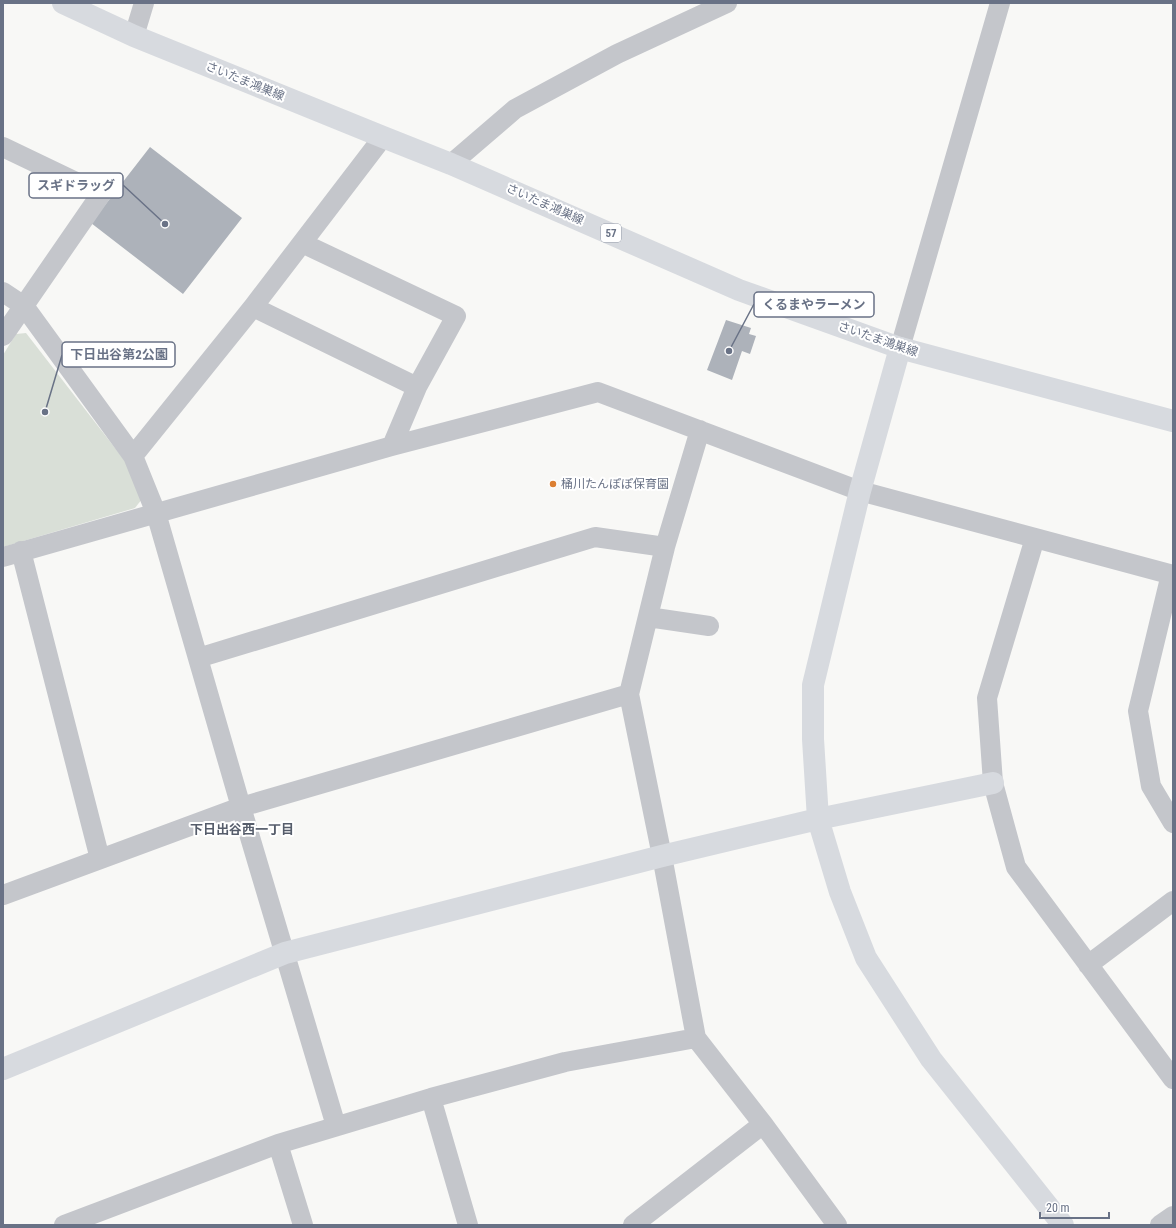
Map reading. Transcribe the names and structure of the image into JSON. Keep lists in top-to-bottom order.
{
  "streets": {
    "street": ["さいたま鴻巣線", "57"]
  },
  "districts": ["下日出谷西一丁目"],
  "places": [
    "スギドラッグ",
    "くるまやラーメン",
    "下日出谷第2公園",
    "桶川たんぽぽ保育園"
  ],
  "scale_bar": "20 m"
}
